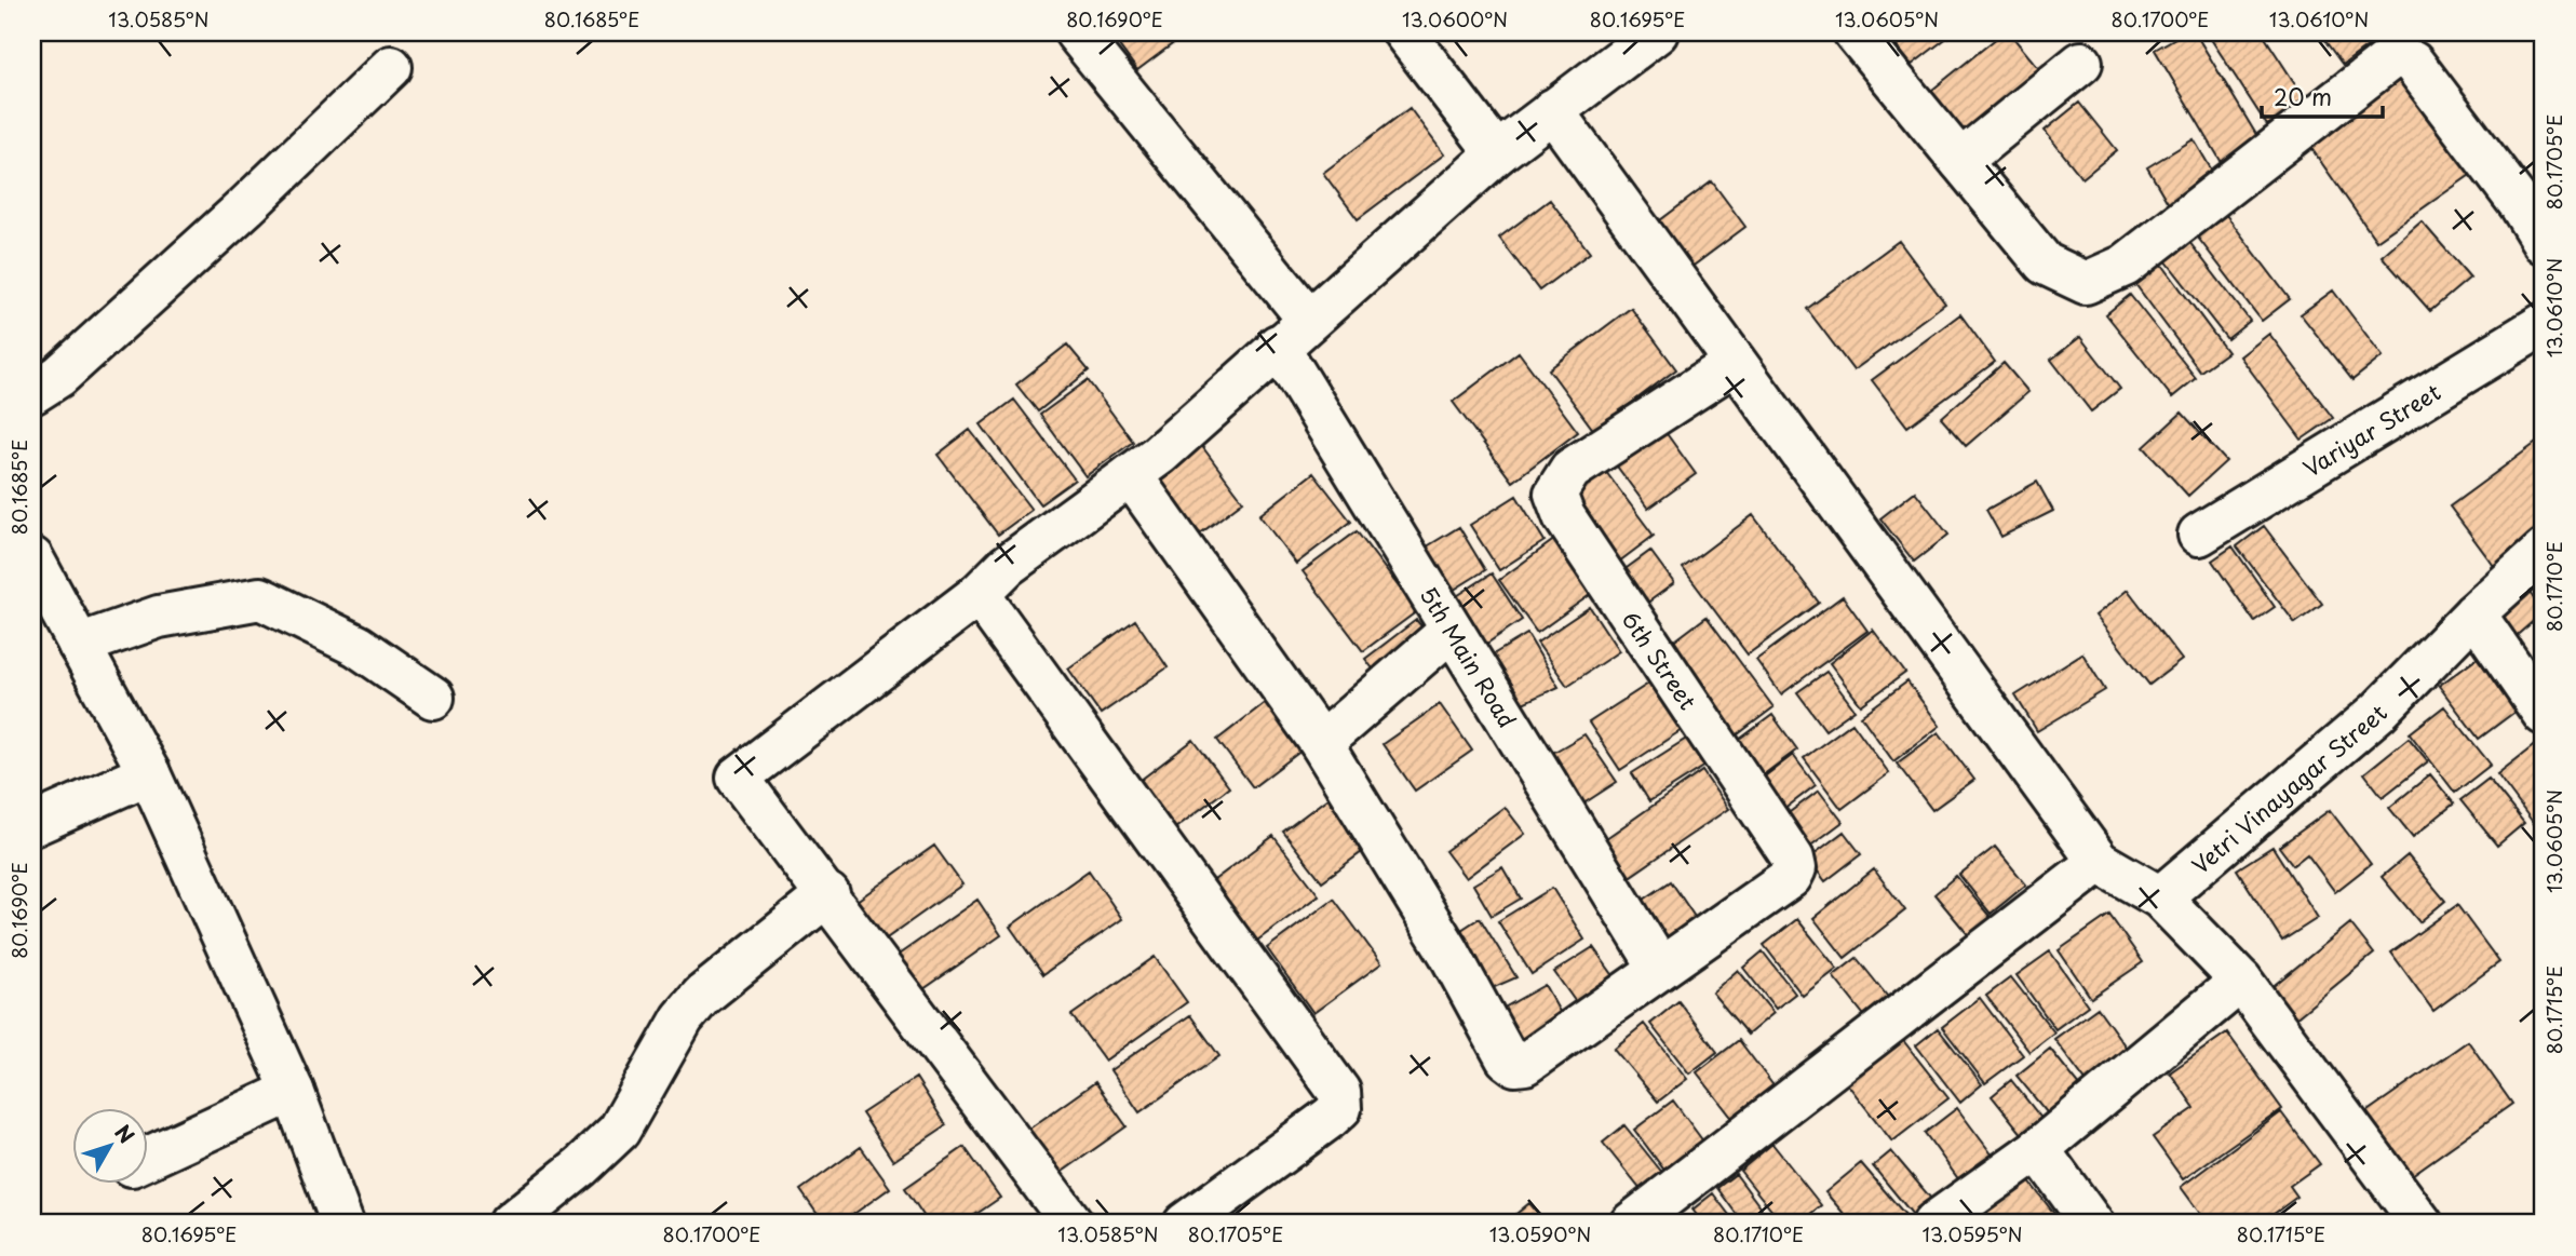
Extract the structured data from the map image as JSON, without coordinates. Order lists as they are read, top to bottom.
{
  "streets": {
    "street": [
      "Variyar Street",
      "5th Main Road",
      "6th Street",
      "Vetri Vinayagar Street"
    ]
  },
  "crossings": [
    ["5th Main Road", "6th Street"]
  ],
  "scale_bar": "20 m",
  "north": "top right",
  "coordinates": [
    "13.0585°N",
    "80.1685°E",
    "80.1690°E",
    "13.0600°N",
    "80.1695°E",
    "13.0605°N",
    "80.1700°E",
    "13.0610°N",
    "80.1705°E",
    "80.1710°E",
    "80.1715°E",
    "13.0590°N",
    "13.0595°N"
  ]
}
